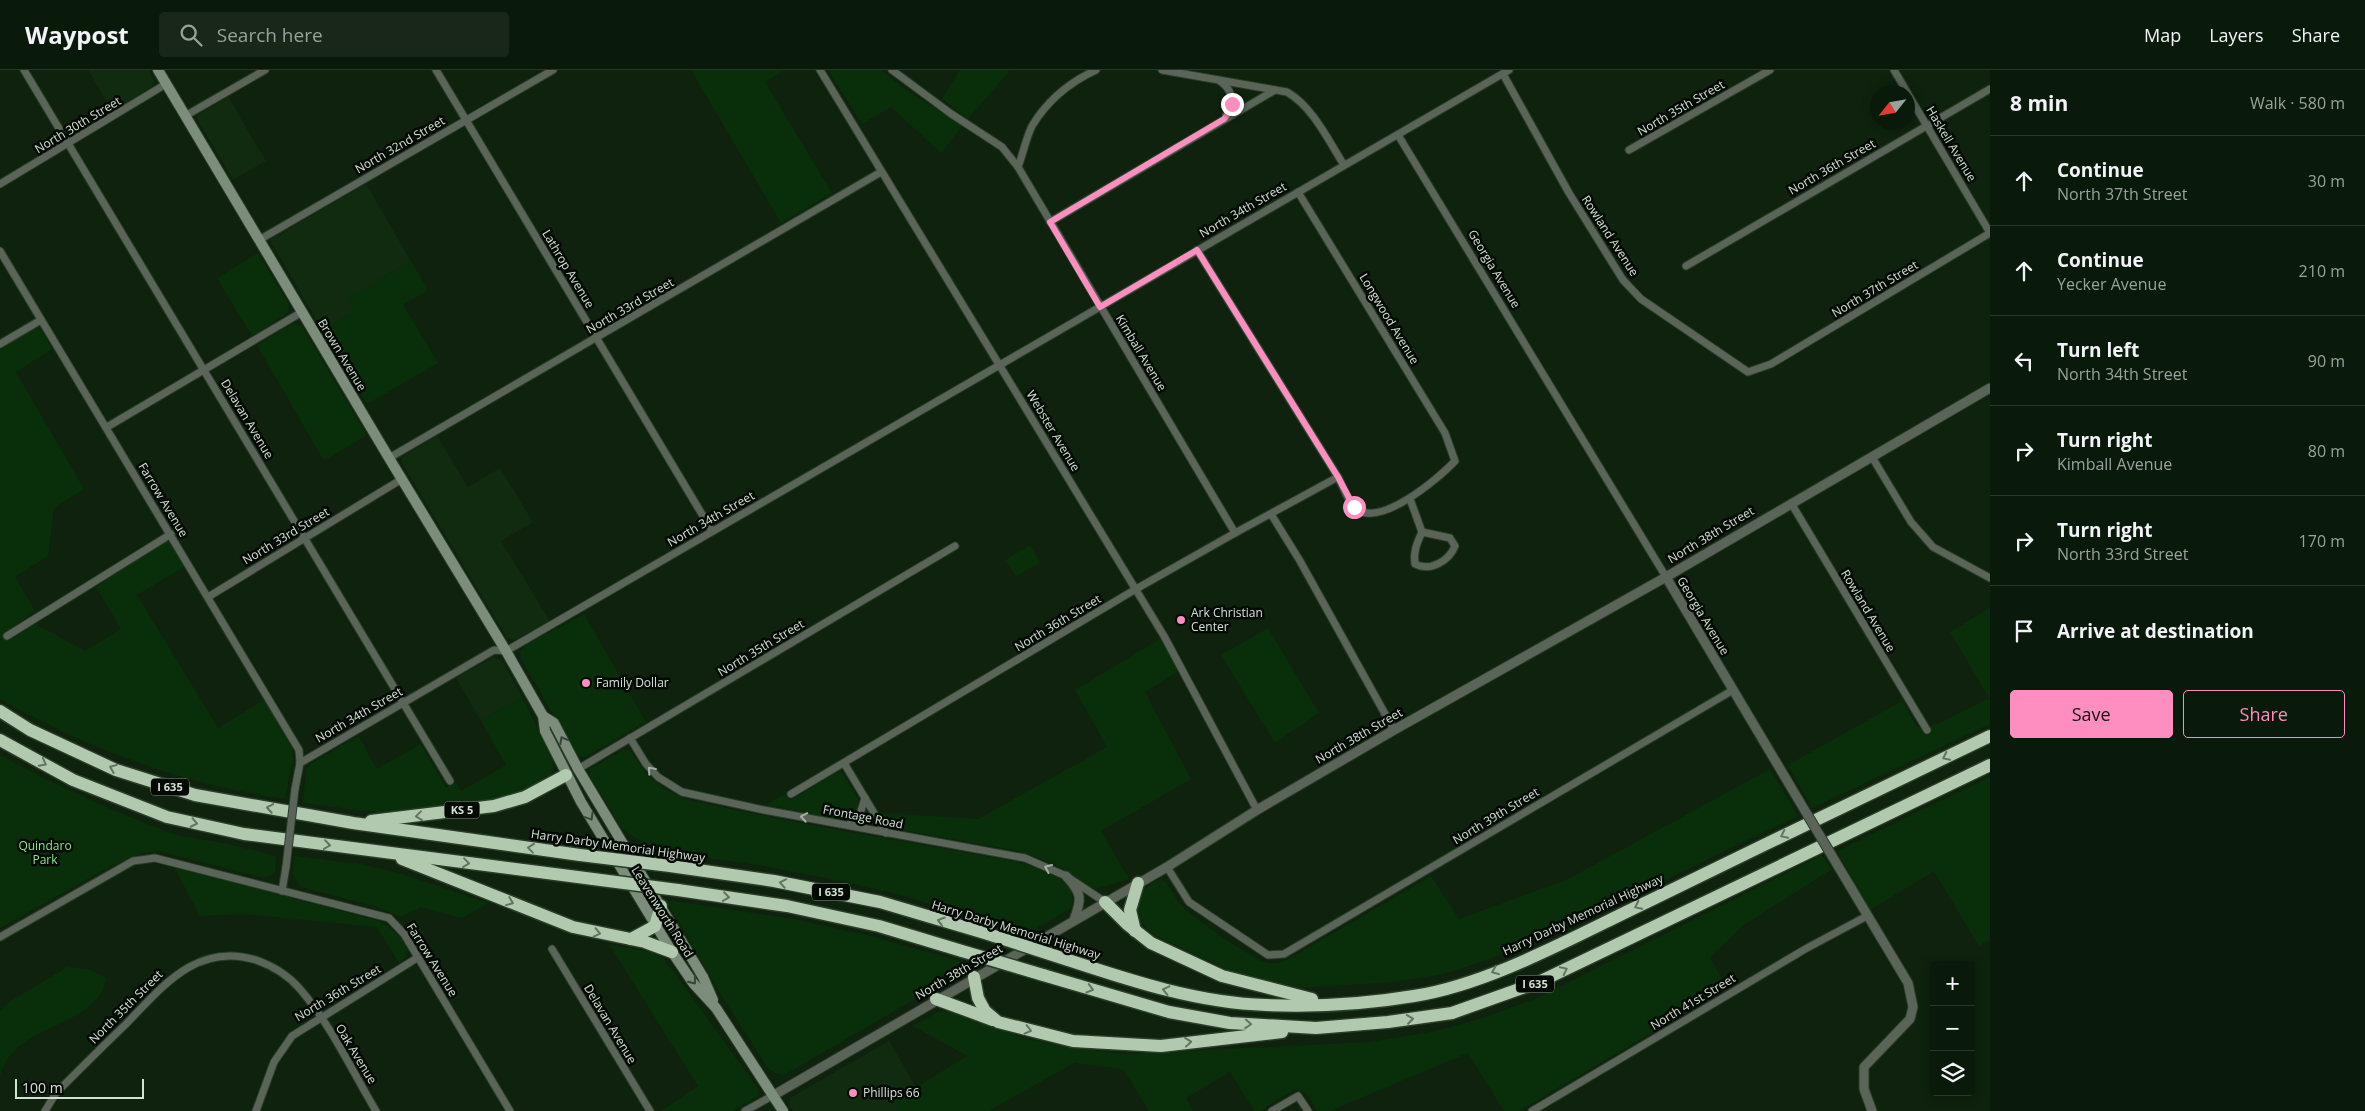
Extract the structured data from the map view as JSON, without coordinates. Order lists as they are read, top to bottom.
{
  "streets": {
    "highway": ["I 635", "KS 5", "Harry Darby Memorial Highway"],
    "main road": ["Brown Avenue", "Leavenworth Road"],
    "street": [
      "North 35th Street",
      "North 30th Street",
      "Haskell Avenue",
      "North 32nd Street",
      "North 36th Street",
      "North 34th Street",
      "Rowland Avenue",
      "Lathrop Avenue",
      "Georgia Avenue",
      "North 37th Street",
      "North 33rd Street",
      "Longwood Avenue",
      "Kimball Avenue",
      "Delavan Avenue",
      "Webster Avenue",
      "Farrow Avenue",
      "North 38th Street",
      "North 39th Street",
      "Frontage Road",
      "North 41st Street",
      "Oak Avenue"
    ]
  },
  "crossings": [
    ["North 35th Street", "KS 5"],
    ["North 35th Street", "Frontage Road"],
    ["North 35th Street", "Leavenworth Road"],
    ["North 35th Street", "Oak Avenue"],
    ["North 30th Street", "Brown Avenue"],
    ["North 30th Street", "Delavan Avenue"],
    ["Haskell Avenue", "North 36th Street"],
    ["Haskell Avenue", "North 37th Street"],
    ["North 32nd Street", "Lathrop Avenue"],
    ["North 32nd Street", "Brown Avenue"],
    ["North 36th Street", "Kimball Avenue"],
    ["North 36th Street", "Webster Avenue"],
    ["North 36th Street", "Farrow Avenue"],
    ["North 36th Street", "Oak Avenue"],
    ["North 34th Street", "Rowland Avenue"],
    ["North 34th Street", "Lathrop Avenue"],
    ["North 34th Street", "Georgia Avenue"],
    ["North 34th Street", "Longwood Avenue"],
    ["North 34th Street", "Kimball Avenue"],
    ["North 34th Street", "Brown Avenue"],
    ["North 34th Street", "Delavan Avenue"],
    ["North 34th Street", "Webster Avenue"],
    ["North 34th Street", "Farrow Avenue"],
    ["North 34th Street", "Leavenworth Road"],
    ["Rowland Avenue", "North 37th Street"],
    ["Rowland Avenue", "North 38th Street"],
    ["Lathrop Avenue", "North 33rd Street"],
    ["Georgia Avenue", "North 38th Street"],
    ["Georgia Avenue", "North 39th Street"],
    ["Georgia Avenue", "North 41st Street"],
    ["North 33rd Street", "Brown Avenue"],
    ["North 33rd Street", "Delavan Avenue"],
    ["North 33rd Street", "Webster Avenue"],
    ["North 33rd Street", "Farrow Avenue"],
    ["Brown Avenue", "Leavenworth Road"],
    ["Webster Avenue", "North 38th Street"],
    ["North 38th Street", "North 39th Street"],
    ["North 38th Street", "Frontage Road"],
    ["North 38th Street", "Leavenworth Road"],
    ["KS 5", "Harry Darby Memorial Highway"],
    ["KS 5", "Leavenworth Road"]
  ],
  "one_way": ["Frontage Road"],
  "parks": ["Quindaro Park"],
  "places": ["Ark Christian Center", "Family Dollar", "Phillips 66"],
  "scale_bar": "100 m",
  "north": "bottom left",
  "page": {
    "header": "Waypost",
    "search": "Search here",
    "nav": ["Map", "Layers", "Share"],
    "heading": ["8 min", "Walk · 580 m"],
    "list": [
      ["Continue", "North 37th Street", "30 m"],
      ["Continue", "Yecker Avenue", "210 m"],
      ["Turn left", "North 34th Street", "90 m"],
      ["Turn right", "Kimball Avenue", "80 m"],
      ["Turn right", "North 33rd Street", "170 m"],
      "Arrive at destination"
    ],
    "buttons": ["Save", "Share"],
    "map_buttons": ["+", "−"],
    "scale": "100 m"
  }
}
